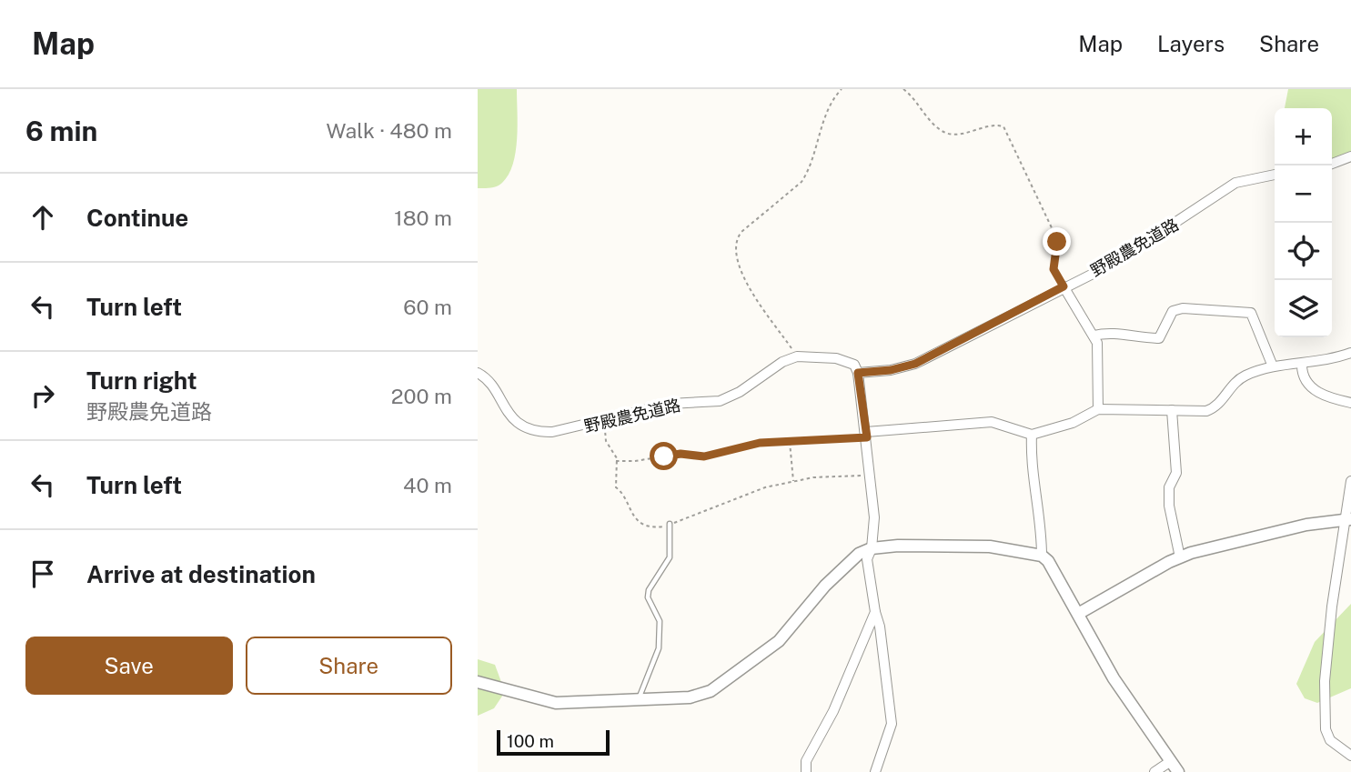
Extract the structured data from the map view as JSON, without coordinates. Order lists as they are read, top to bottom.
{
  "streets": {
    "street": ["野殿農免道路"]
  },
  "scale_bar": "100 m",
  "page": {
    "header": "Map",
    "nav": ["Map", "Layers", "Share"],
    "heading": ["6 min", "Walk · 480 m"],
    "map_buttons": ["+", "−"],
    "list": [
      ["Continue", "180 m"],
      ["Turn left", "60 m"],
      ["Turn right", "野殿農免道路", "200 m"],
      ["Turn left", "40 m"],
      "Arrive at destination"
    ],
    "buttons": ["Save", "Share"],
    "scale": "100 m"
  }
}
